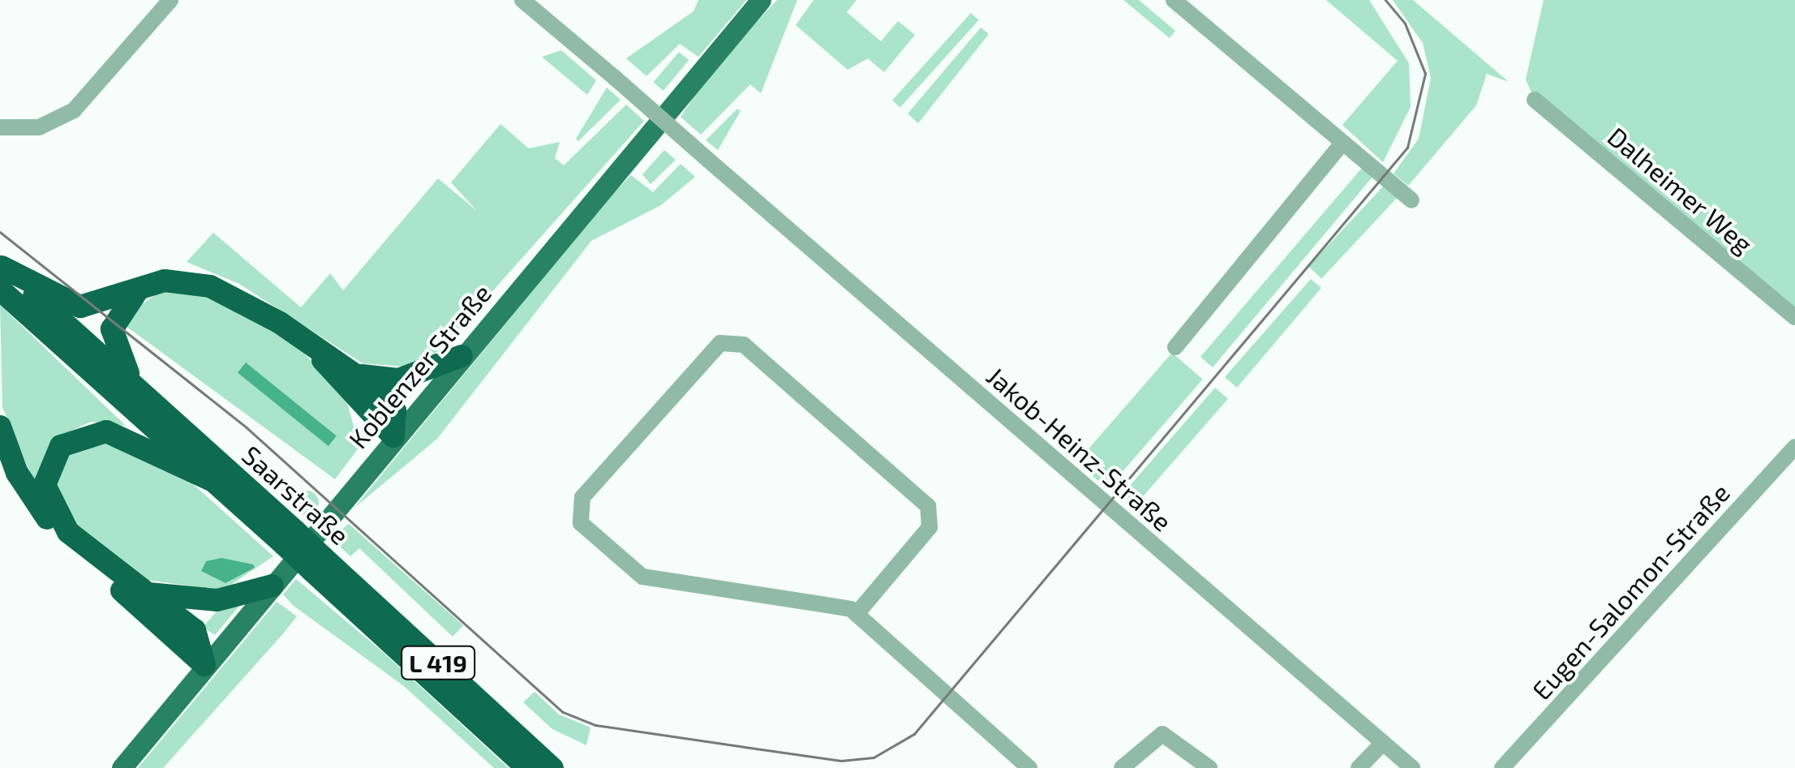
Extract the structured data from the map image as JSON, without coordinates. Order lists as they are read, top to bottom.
{
  "streets": {
    "highway": ["Saarstraße", "L 419"],
    "main road": ["Koblenzer Straße"],
    "street": ["Dalheimer Weg", "Jakob-Heinz-Straße", "Eugen-Salomon-Straße"]
  }
}
